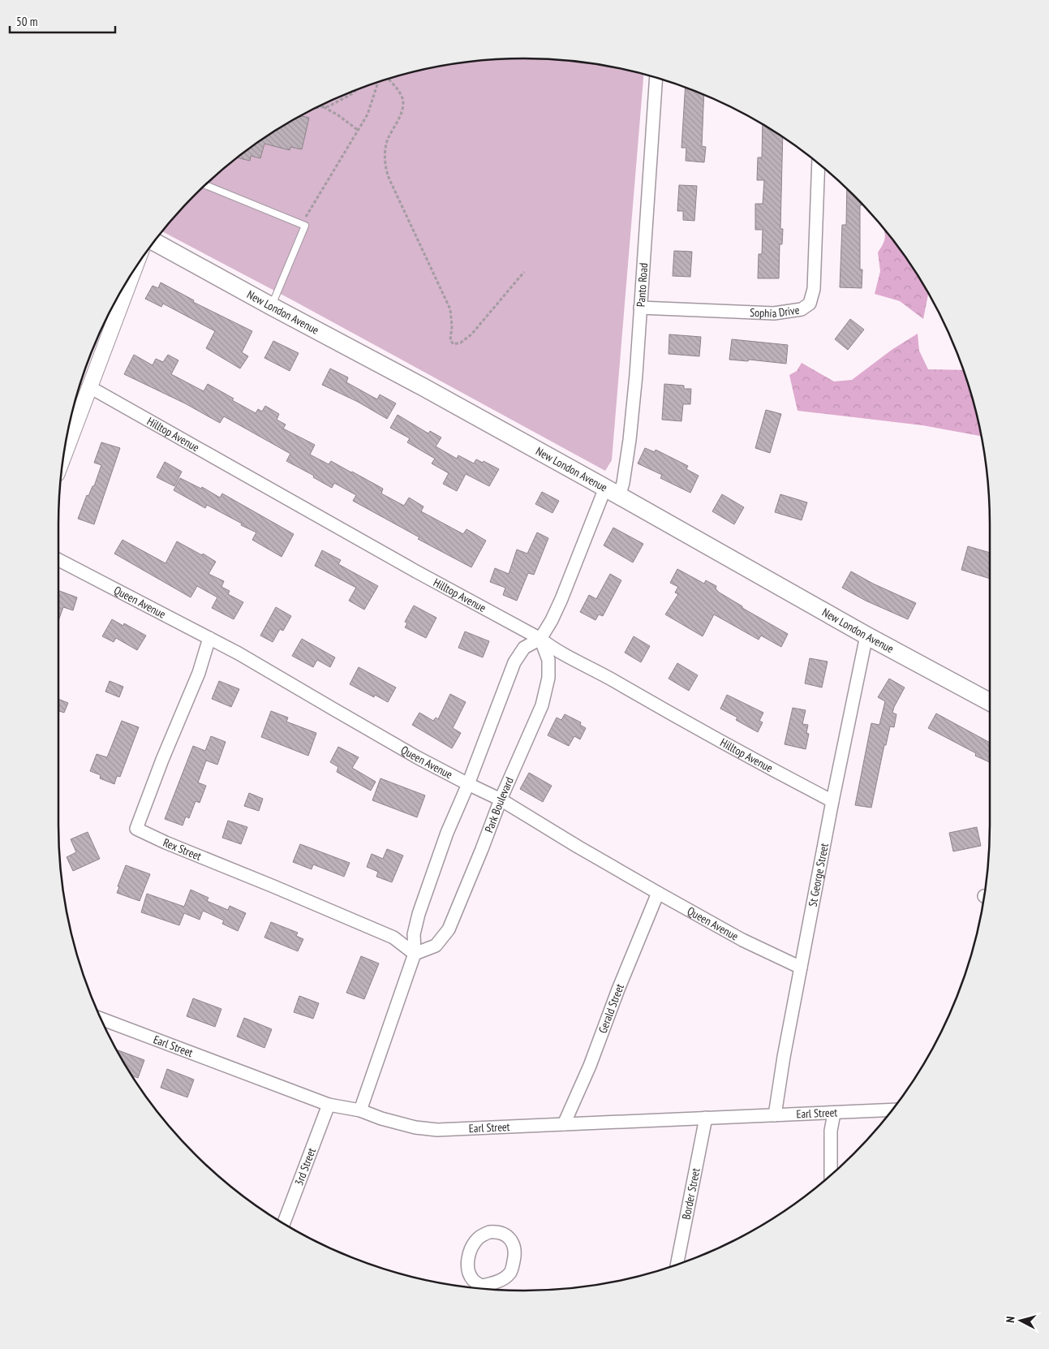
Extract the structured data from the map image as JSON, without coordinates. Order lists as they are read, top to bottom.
{
  "streets": {
    "main road": ["New London Avenue"],
    "street": [
      "Panto Road",
      "Sophia Drive",
      "Hilltop Avenue",
      "Queen Avenue",
      "Park Boulevard",
      "Rex Street",
      "St George Street",
      "Gerald Street",
      "Earl Street",
      "3rd Street",
      "Border Street"
    ]
  },
  "crossings": [
    ["Panto Road", "Sophia Drive"],
    ["Panto Road", "New London Avenue"],
    ["New London Avenue", "St George Street"],
    ["Hilltop Avenue", "Park Boulevard"],
    ["Hilltop Avenue", "St George Street"],
    ["Queen Avenue", "Park Boulevard"],
    ["Queen Avenue", "Rex Street"],
    ["Queen Avenue", "St George Street"],
    ["Queen Avenue", "Gerald Street"],
    ["Park Boulevard", "Rex Street"],
    ["St George Street", "Earl Street"],
    ["Gerald Street", "Earl Street"],
    ["Earl Street", "3rd Street"],
    ["Earl Street", "Border Street"]
  ],
  "scale_bar": "50 m",
  "north": "left"
}
